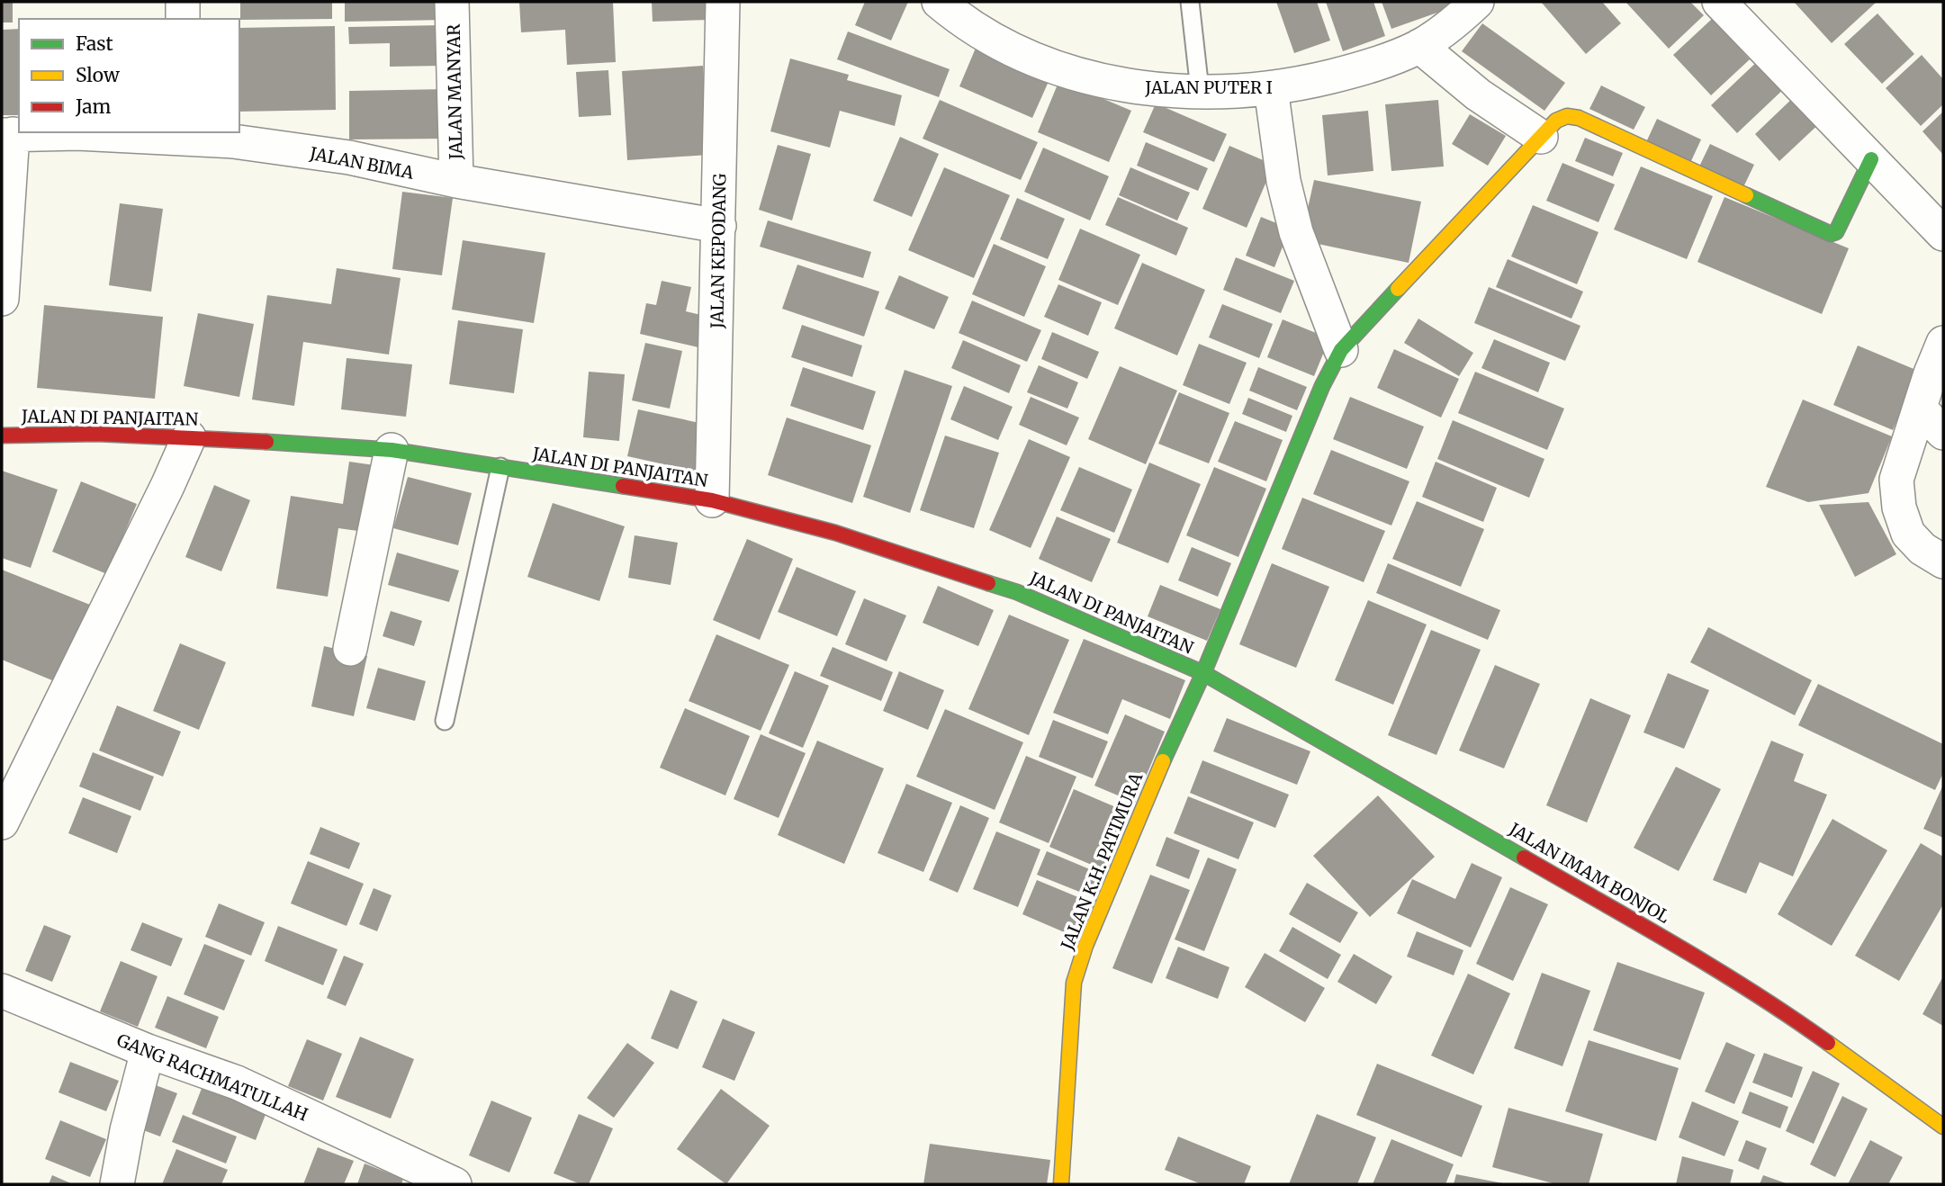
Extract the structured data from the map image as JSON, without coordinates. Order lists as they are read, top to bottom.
{
  "streets": {
    "street": [
      "JALAN PUTER I",
      "JALAN MANYAR",
      "JALAN BIMA",
      "JALAN KEPODANG",
      "JALAN DI PANJAITAN",
      "JALAN K.H. PATIMURA",
      "JALAN IMAM BONJOL",
      "GANG RACHMATULLAH"
    ]
  },
  "crossings": [
    ["JALAN MANYAR", "JALAN BIMA"],
    ["JALAN BIMA", "JALAN KEPODANG"],
    ["JALAN KEPODANG", "JALAN DI PANJAITAN"],
    ["JALAN DI PANJAITAN", "JALAN K.H. PATIMURA"],
    ["JALAN DI PANJAITAN", "JALAN IMAM BONJOL"],
    ["JALAN K.H. PATIMURA", "JALAN IMAM BONJOL"]
  ],
  "legend": ["Fast", "Slow", "Jam"]
}
